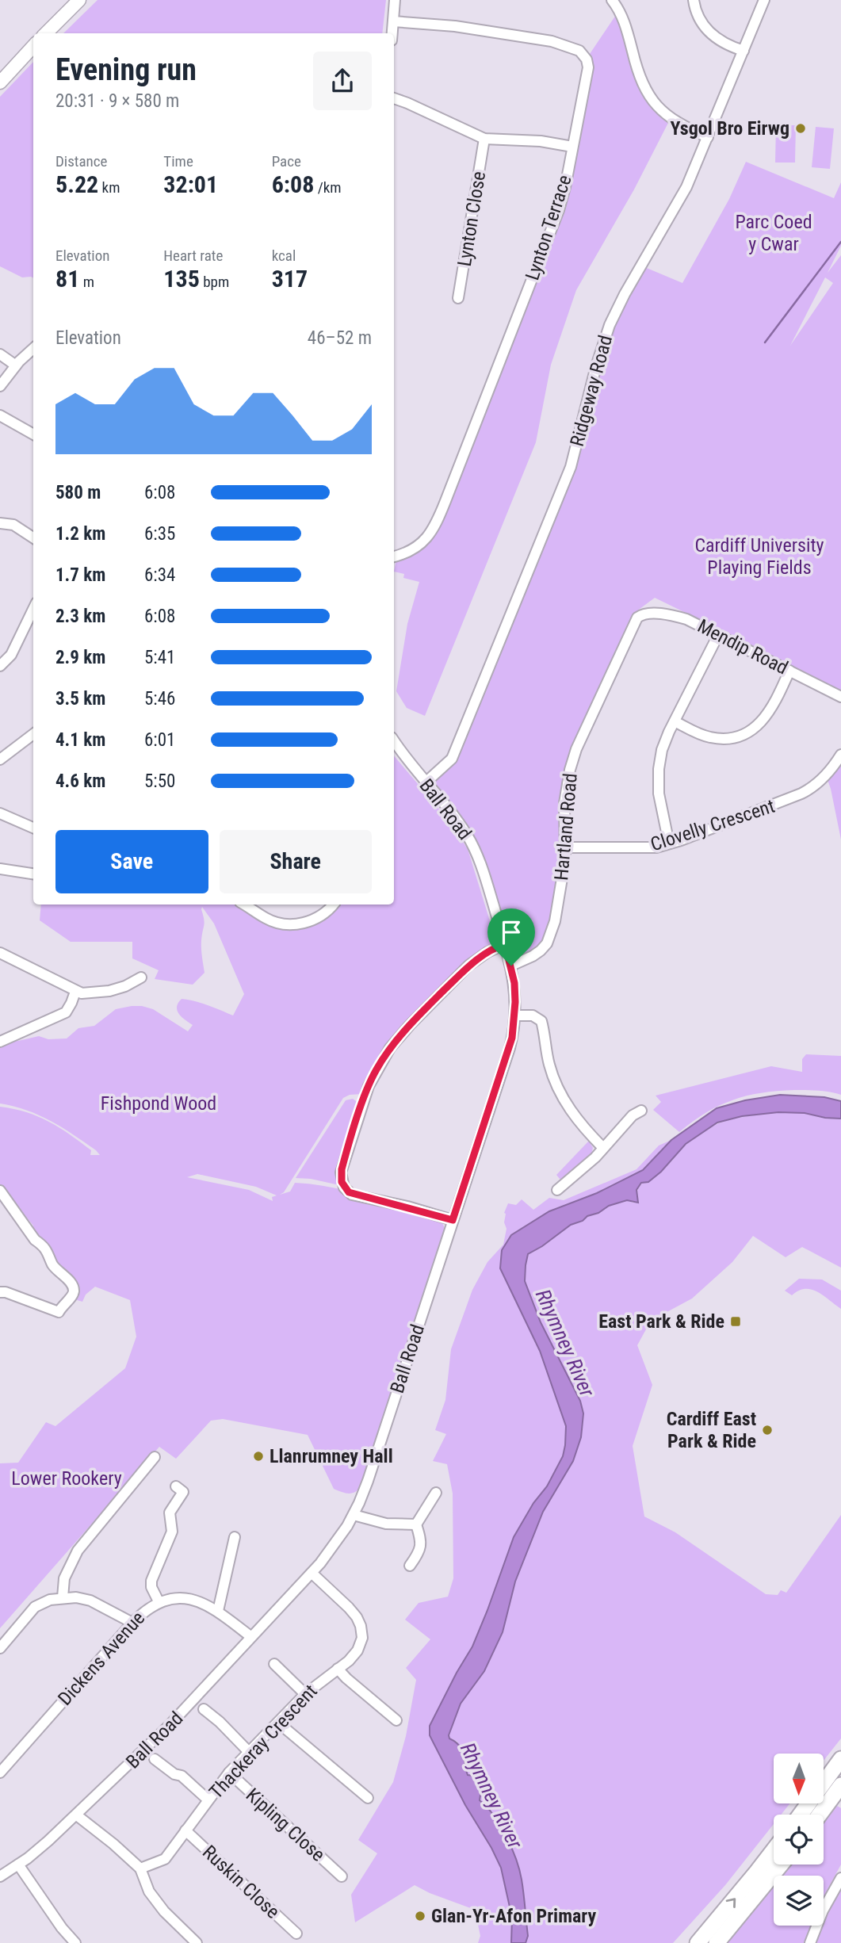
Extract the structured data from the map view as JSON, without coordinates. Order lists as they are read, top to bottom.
{
  "streets": {
    "street": [
      "Lynton Close",
      "Lynton Terrace",
      "Ridgeway Road",
      "Mendip Road",
      "Ball Road",
      "Clovelly Crescent",
      "Hartland Road",
      "Dickens Avenue",
      "Thackeray Crescent",
      "Kipling Close",
      "Ruskin Close"
    ]
  },
  "crossings": [
    ["Ridgeway Road", "Ball Road"],
    ["Mendip Road", "Hartland Road"],
    ["Ball Road", "Hartland Road"],
    ["Ball Road", "Dickens Avenue"],
    ["Ball Road", "Thackeray Crescent"],
    ["Clovelly Crescent", "Hartland Road"],
    ["Thackeray Crescent", "Kipling Close"],
    ["Thackeray Crescent", "Ruskin Close"]
  ],
  "water": ["Rhymney River"],
  "parks": [
    "Parc Coed y Cwar",
    "Cardiff University Playing Fields",
    "Fishpond Wood",
    "Lower Rookery"
  ],
  "places": {
    "other": [
      "Ysgol Bro Eirwg",
      "Cardiff East Park & Ride",
      "Llanrumney Hall",
      "Glan-Yr-Afon Primary"
    ],
    "transit": ["East Park & Ride"]
  },
  "north": "bottom",
  "page": {
    "heading": ["Evening run", "20:31 · 9 × 580 m"],
    "stats": [
      ["Distance", "5.22 km"],
      ["Time", "32:01"],
      ["Pace", "6:08 /km"],
      ["Elevation", "81 m"],
      ["Heart rate", "135 bpm"],
      ["kcal", "317"]
    ],
    "chart": ["Elevation", "46–52 m"],
    "list": [
      {
        "name": "580 m",
        "note": "6:08"
      },
      {
        "name": "1.2 km",
        "note": "6:35"
      },
      {
        "name": "1.7 km",
        "note": "6:34"
      },
      {
        "name": "2.3 km",
        "note": "6:08"
      },
      {
        "name": "2.9 km",
        "note": "5:41"
      },
      {
        "name": "3.5 km",
        "note": "5:46"
      },
      {
        "name": "4.1 km",
        "note": "6:01"
      },
      {
        "name": "4.6 km",
        "note": "5:50"
      }
    ],
    "buttons": ["Save", "Share"]
  }
}
